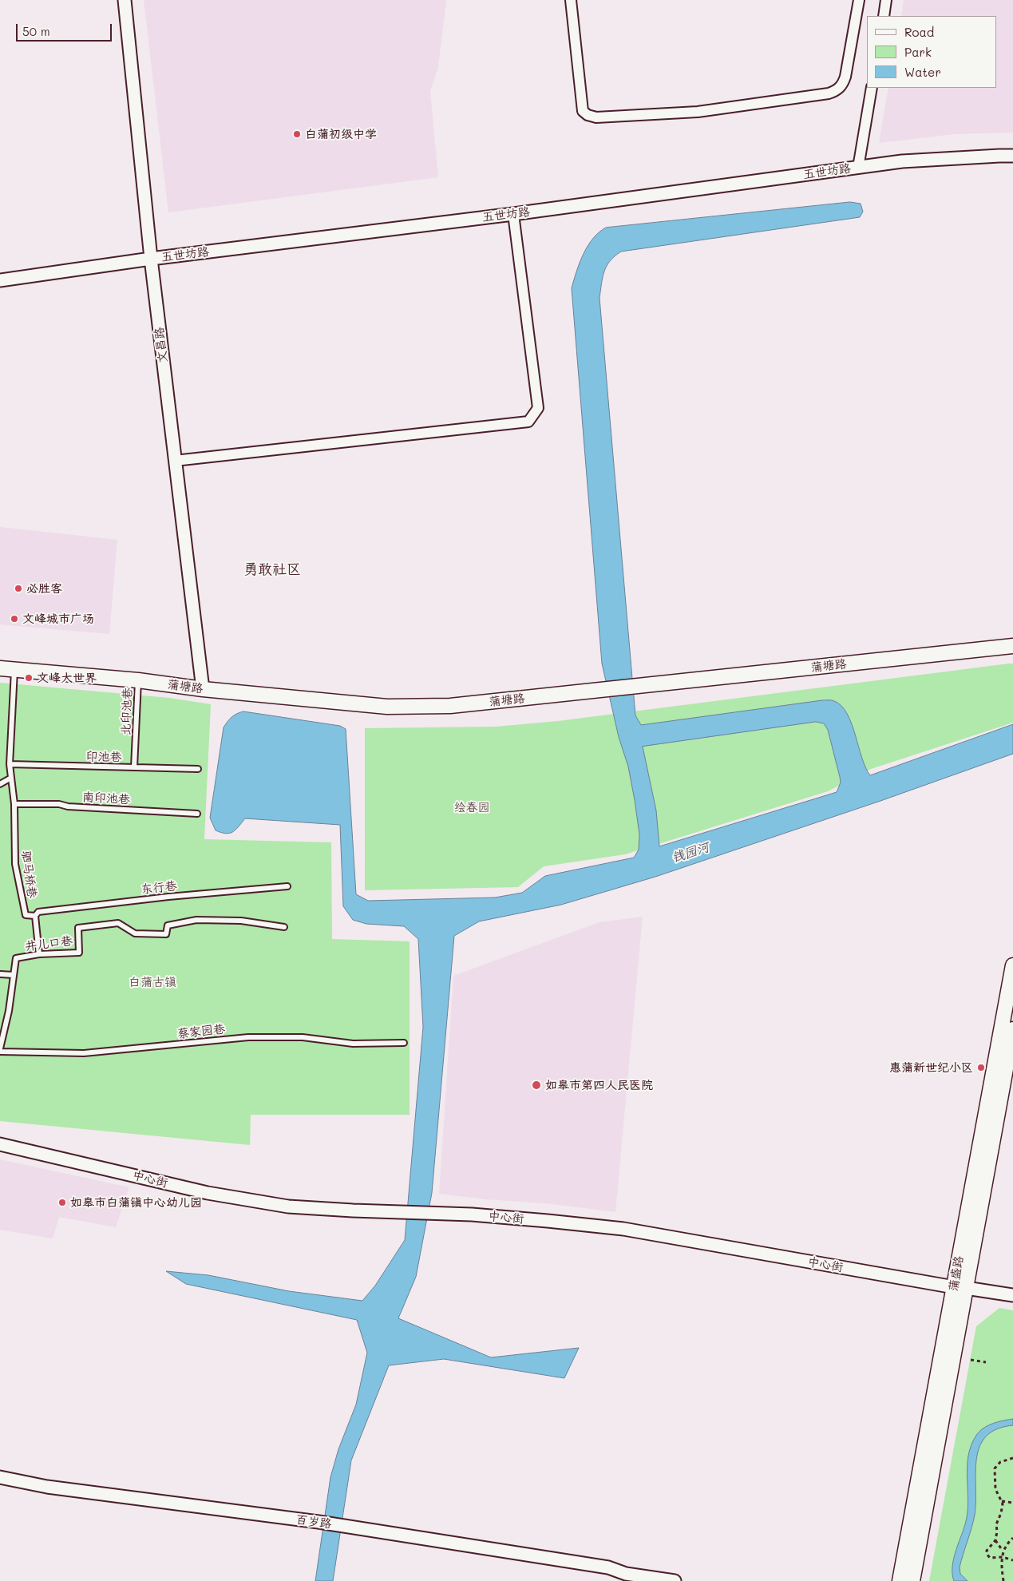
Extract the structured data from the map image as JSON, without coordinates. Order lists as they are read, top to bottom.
{
  "streets": {
    "main road": ["蒲塘路", "蒲盛路"],
    "street": [
      "五世坊路",
      "文昌路",
      "中心街",
      "百岁路"
    ],
    "lane": [
      "北印池巷",
      "印池巷",
      "南印池巷",
      "驷马桥巷",
      "东行巷",
      "井儿口巷",
      "蔡家园巷"
    ]
  },
  "crossings": [
    ["五世坊路", "文昌路"],
    ["文昌路", "蒲塘路"],
    ["蒲塘路", "北印池巷"],
    ["蒲塘路", "驷马桥巷"],
    ["北印池巷", "印池巷"],
    ["印池巷", "驷马桥巷"],
    ["南印池巷", "驷马桥巷"],
    ["驷马桥巷", "东行巷"],
    ["中心街", "蒲盛路"]
  ],
  "districts": ["勇敢社区"],
  "water": ["钱园河"],
  "parks": ["绘春园", "白蒲古镇"],
  "places": [
    "白蒲初级中学",
    "必胜客",
    "文峰城市广场",
    "文峰大世界",
    "惠蒲新世纪小区",
    "如皋市第四人民医院",
    "如皋市白蒲镇中心幼儿园"
  ],
  "legend": ["Road", "Park", "Water"],
  "scale_bar": "50 m"
}
